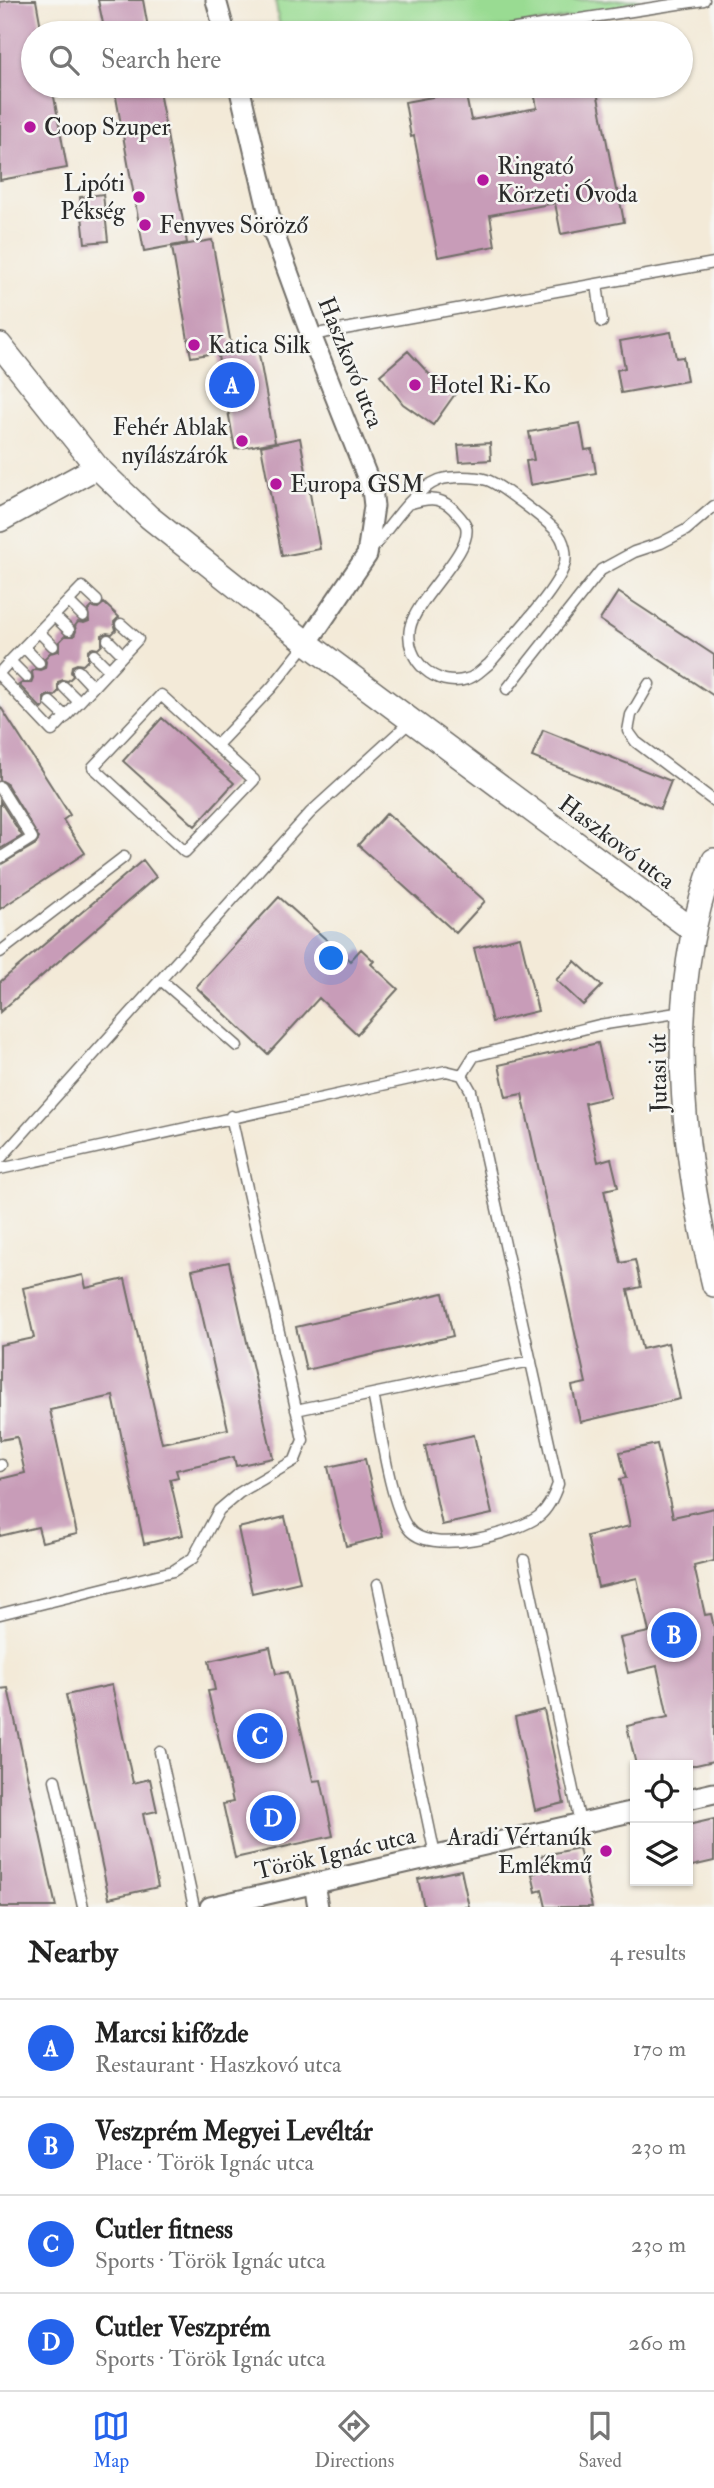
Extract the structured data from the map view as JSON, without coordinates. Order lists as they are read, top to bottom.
{
  "streets": {
    "street": ["Haszkovó utca", "Jutasi út", "Török Ignác utca"]
  },
  "crossings": [
    ["Haszkovó utca", "Jutasi út"]
  ],
  "places": [
    "Coop Szuper",
    "Ringató Körzeti Óvoda",
    "Lipóti Pékség",
    "Fenyves Söröző",
    "Katica Silk",
    "Hotel Ri-Ko",
    "Fehér Ablak nyílászárók",
    "Europa GSM",
    "Aradi Vértanúk Emlékmű"
  ],
  "page": {
    "search": "Search here",
    "pins": [
      "A",
      "B",
      "C",
      "D"
    ],
    "heading": ["Nearby", "4 results"],
    "list": [
      {
        "mark": "A",
        "name": "Marcsi kifőzde",
        "note": "Restaurant · Haszkovó utca",
        "value": "170 m"
      },
      {
        "mark": "B",
        "name": "Veszprém Megyei Levéltár",
        "note": "Place · Török Ignác utca",
        "value": "230 m"
      },
      {
        "mark": "C",
        "name": "Cutler fitness",
        "note": "Sports · Török Ignác utca",
        "value": "230 m"
      },
      {
        "mark": "D",
        "name": "Cutler Veszprém",
        "note": "Sports · Török Ignác utca",
        "value": "260 m"
      }
    ],
    "nav": ["Map", "Directions", "Saved"]
  }
}
